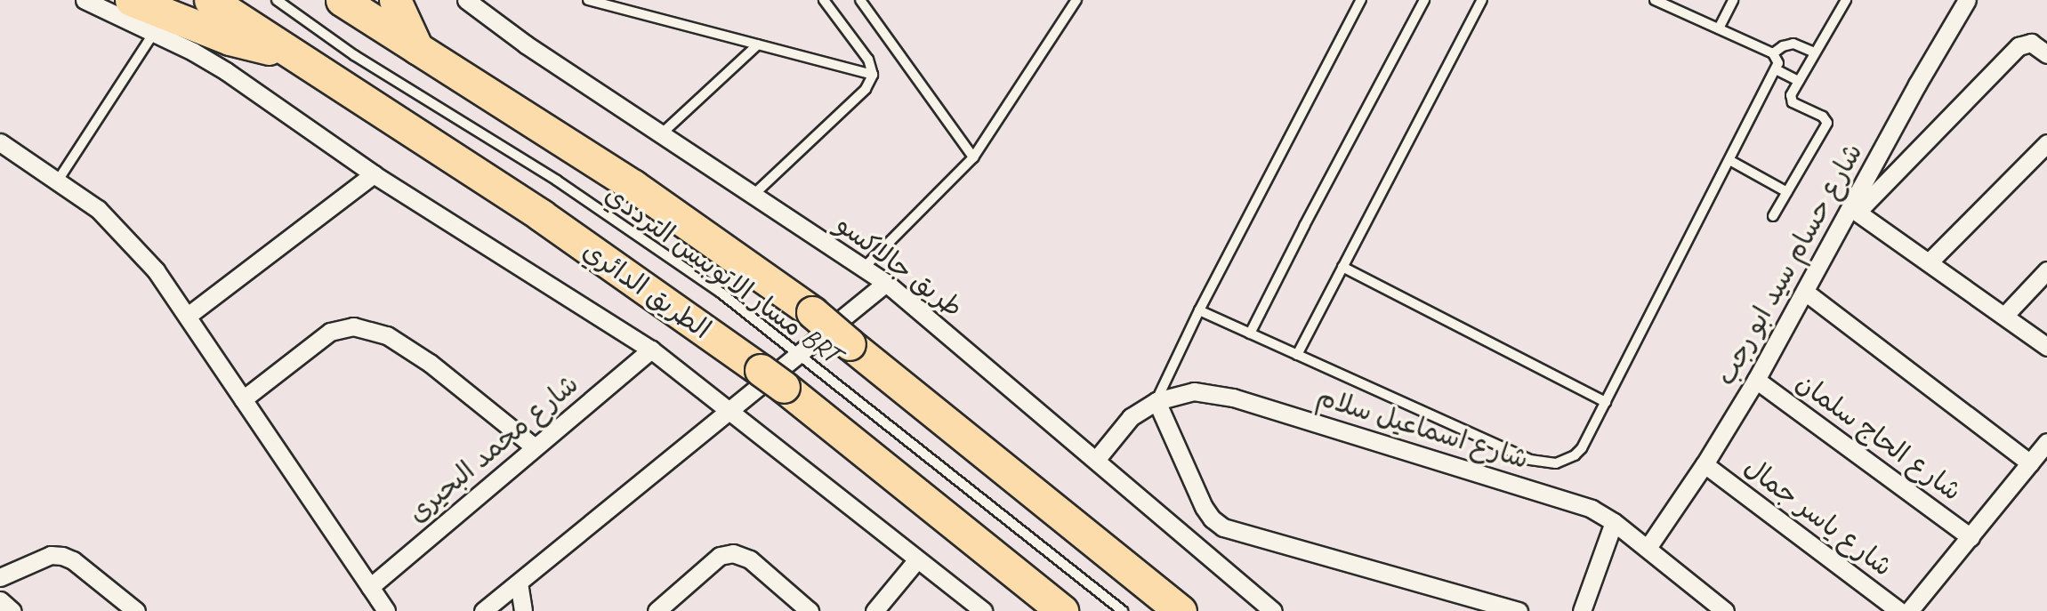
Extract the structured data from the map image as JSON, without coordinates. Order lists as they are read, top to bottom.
{
  "streets": {
    "highway": ["الطريق الدائري"],
    "street": [
      "شارع حسام سيد ابو رجب",
      "طريق جالاكسو",
      "شارع اسماعيل سلام",
      "شارع الحاج سلمان",
      "شارع محمد البحيرى",
      "شارع ياسر جمال"
    ],
    "lane": ["مسار الاتوبيس الترددي BRT"]
  },
  "crossings": [
    ["شارع حسام سيد ابو رجب", "شارع اسماعيل سلام"],
    ["شارع حسام سيد ابو رجب", "شارع الحاج سلمان"],
    ["شارع حسام سيد ابو رجب", "شارع ياسر جمال"],
    ["طريق جالاكسو", "شارع اسماعيل سلام"]
  ]
}
